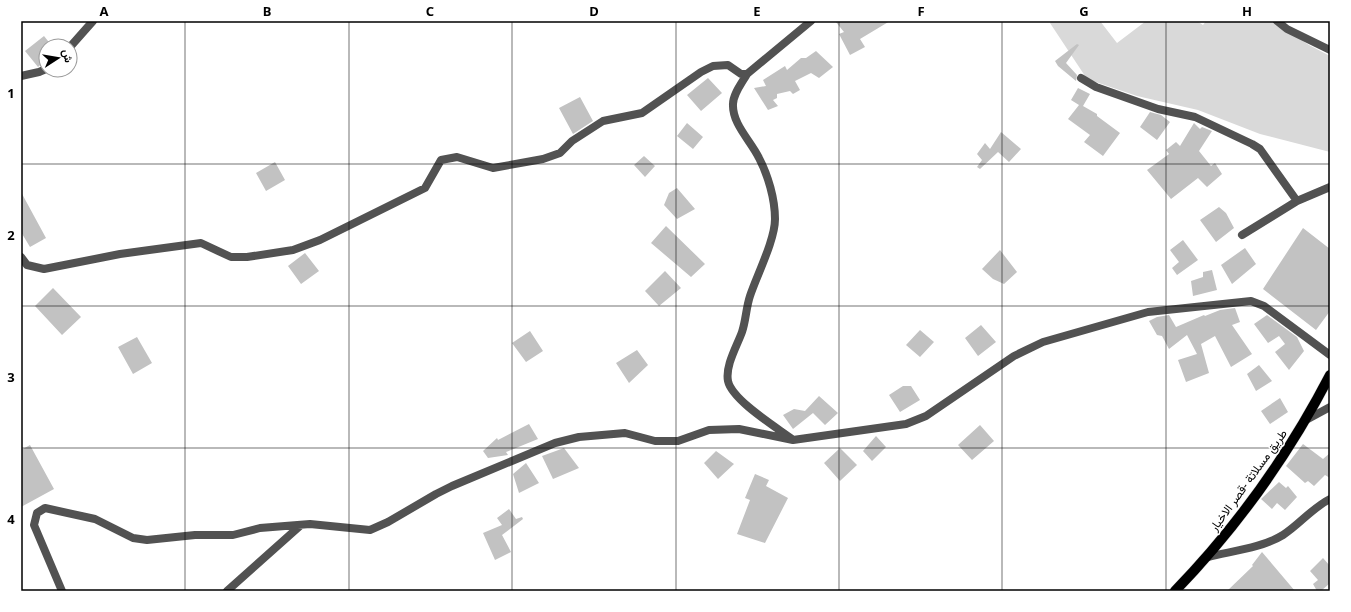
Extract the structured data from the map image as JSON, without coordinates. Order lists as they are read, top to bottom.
{
  "streets": {
    "main road": ["طريق مسلاتة -قصر الاخيار"]
  },
  "north": "right",
  "grid": {
    "columns": [
      "A",
      "B",
      "C",
      "D",
      "E",
      "F",
      "G",
      "H"
    ],
    "rows": [
      "1",
      "2",
      "3",
      "4"
    ]
  }
}
